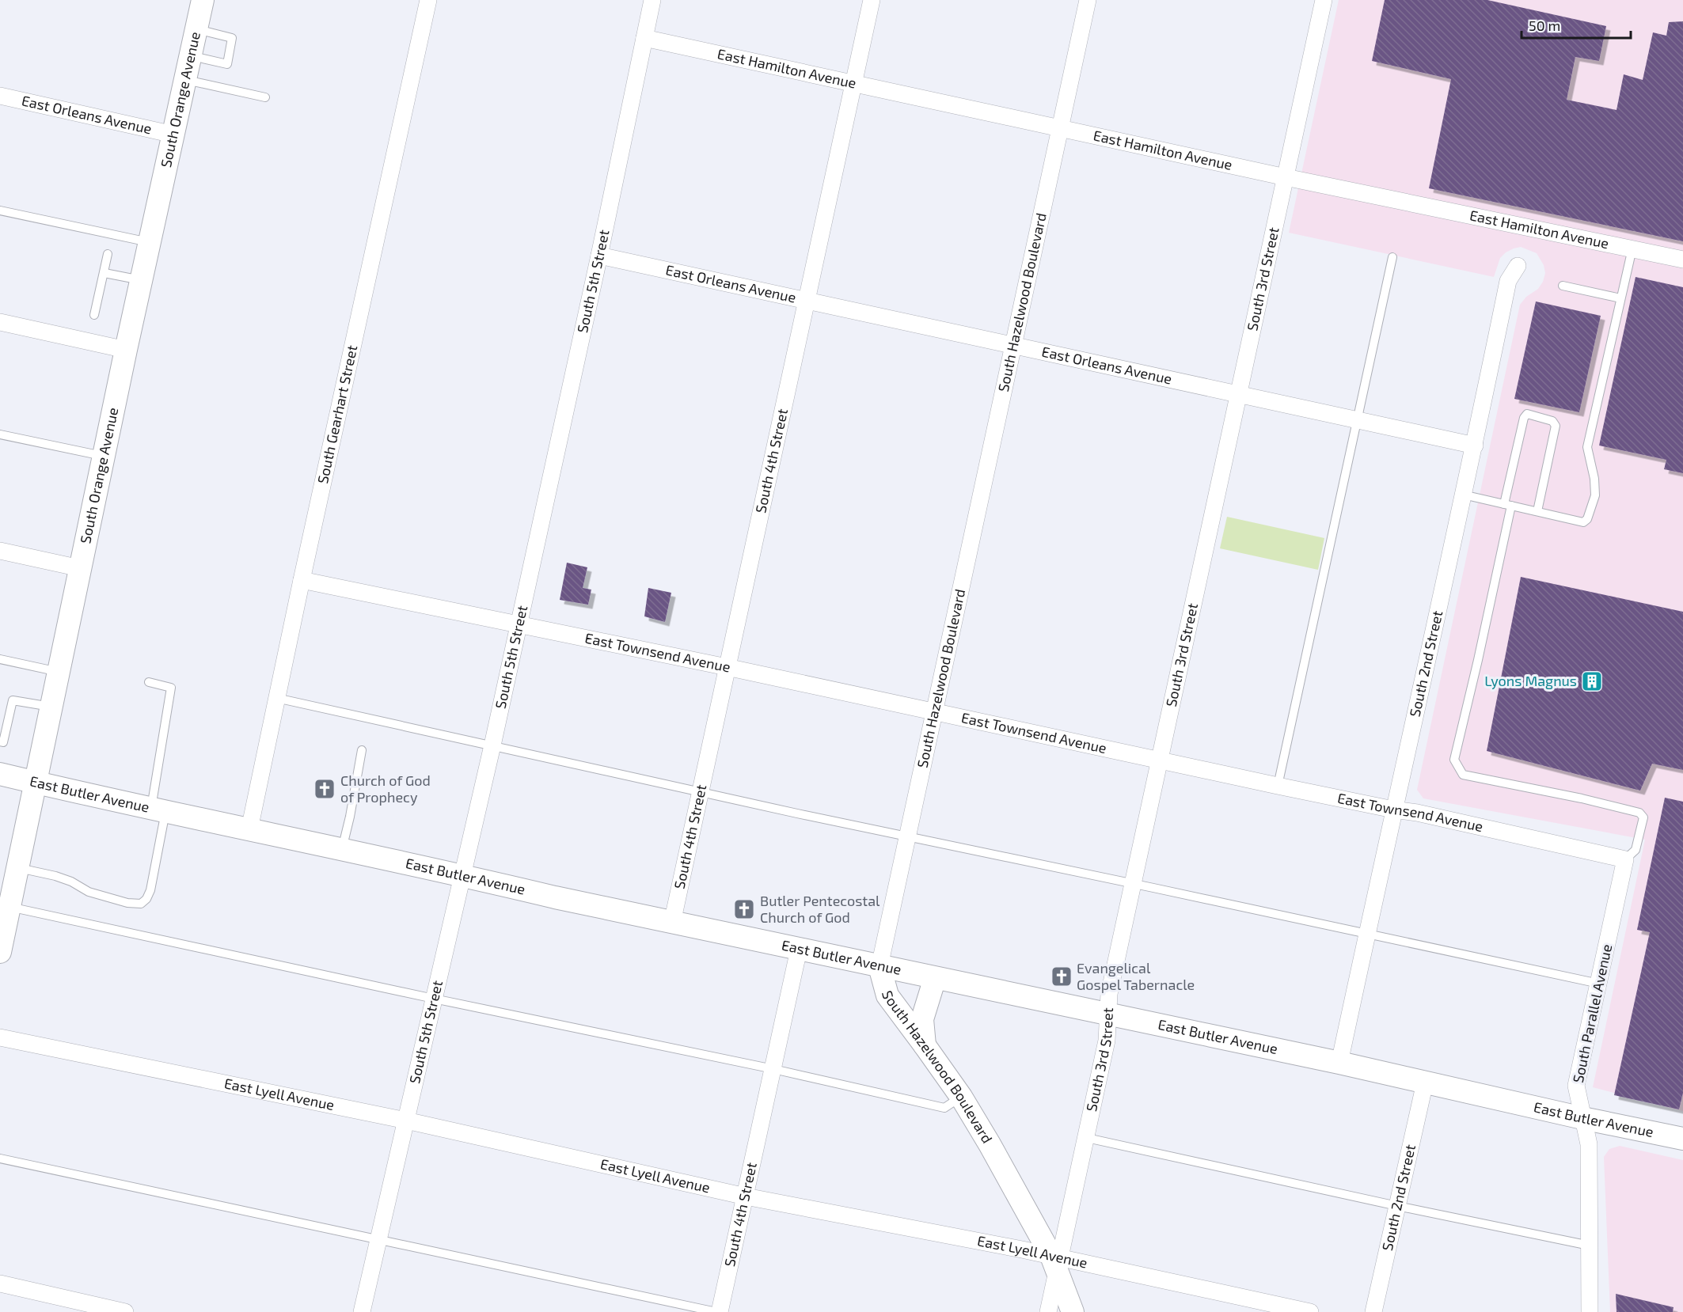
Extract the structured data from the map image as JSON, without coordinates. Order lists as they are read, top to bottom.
{
  "streets": {
    "street": [
      "East Hamilton Avenue",
      "South Orange Avenue",
      "East Orleans Avenue",
      "South 3rd Street",
      "South 5th Street",
      "South Hazelwood Boulevard",
      "South Gearhart Street",
      "South 4th Street",
      "East Townsend Avenue",
      "South 2nd Street",
      "East Butler Avenue",
      "South Parallel Avenue",
      "East Lyell Avenue"
    ]
  },
  "crossings": [
    ["East Hamilton Avenue", "South 3rd Street"],
    ["East Hamilton Avenue", "South 5th Street"],
    ["East Hamilton Avenue", "South Hazelwood Boulevard"],
    ["East Hamilton Avenue", "South 4th Street"],
    ["South Orange Avenue", "East Orleans Avenue"],
    ["South Orange Avenue", "East Butler Avenue"],
    ["East Orleans Avenue", "South 3rd Street"],
    ["East Orleans Avenue", "South 5th Street"],
    ["East Orleans Avenue", "South Hazelwood Boulevard"],
    ["East Orleans Avenue", "South 4th Street"],
    ["East Orleans Avenue", "South 2nd Street"],
    ["South 3rd Street", "South Hazelwood Boulevard"],
    ["South 3rd Street", "East Townsend Avenue"],
    ["South 3rd Street", "East Butler Avenue"],
    ["South 3rd Street", "East Lyell Avenue"],
    ["South 5th Street", "East Townsend Avenue"],
    ["South 5th Street", "East Butler Avenue"],
    ["South 5th Street", "East Lyell Avenue"],
    ["South Hazelwood Boulevard", "East Townsend Avenue"],
    ["South Hazelwood Boulevard", "East Butler Avenue"],
    ["South Hazelwood Boulevard", "East Lyell Avenue"],
    ["South Gearhart Street", "East Townsend Avenue"],
    ["South Gearhart Street", "East Butler Avenue"],
    ["South 4th Street", "East Townsend Avenue"],
    ["South 4th Street", "East Butler Avenue"],
    ["South 4th Street", "East Lyell Avenue"],
    ["East Townsend Avenue", "South 2nd Street"],
    ["East Townsend Avenue", "South Parallel Avenue"],
    ["South 2nd Street", "East Butler Avenue"],
    ["East Butler Avenue", "South Parallel Avenue"]
  ],
  "places": {
    "building": ["Lyons Magnus"],
    "church": ["Church of God of Prophecy", "Butler Pentecostal Church of God", "Evangelical Gospel Tabernacle"]
  },
  "scale_bar": "50 m"
}
